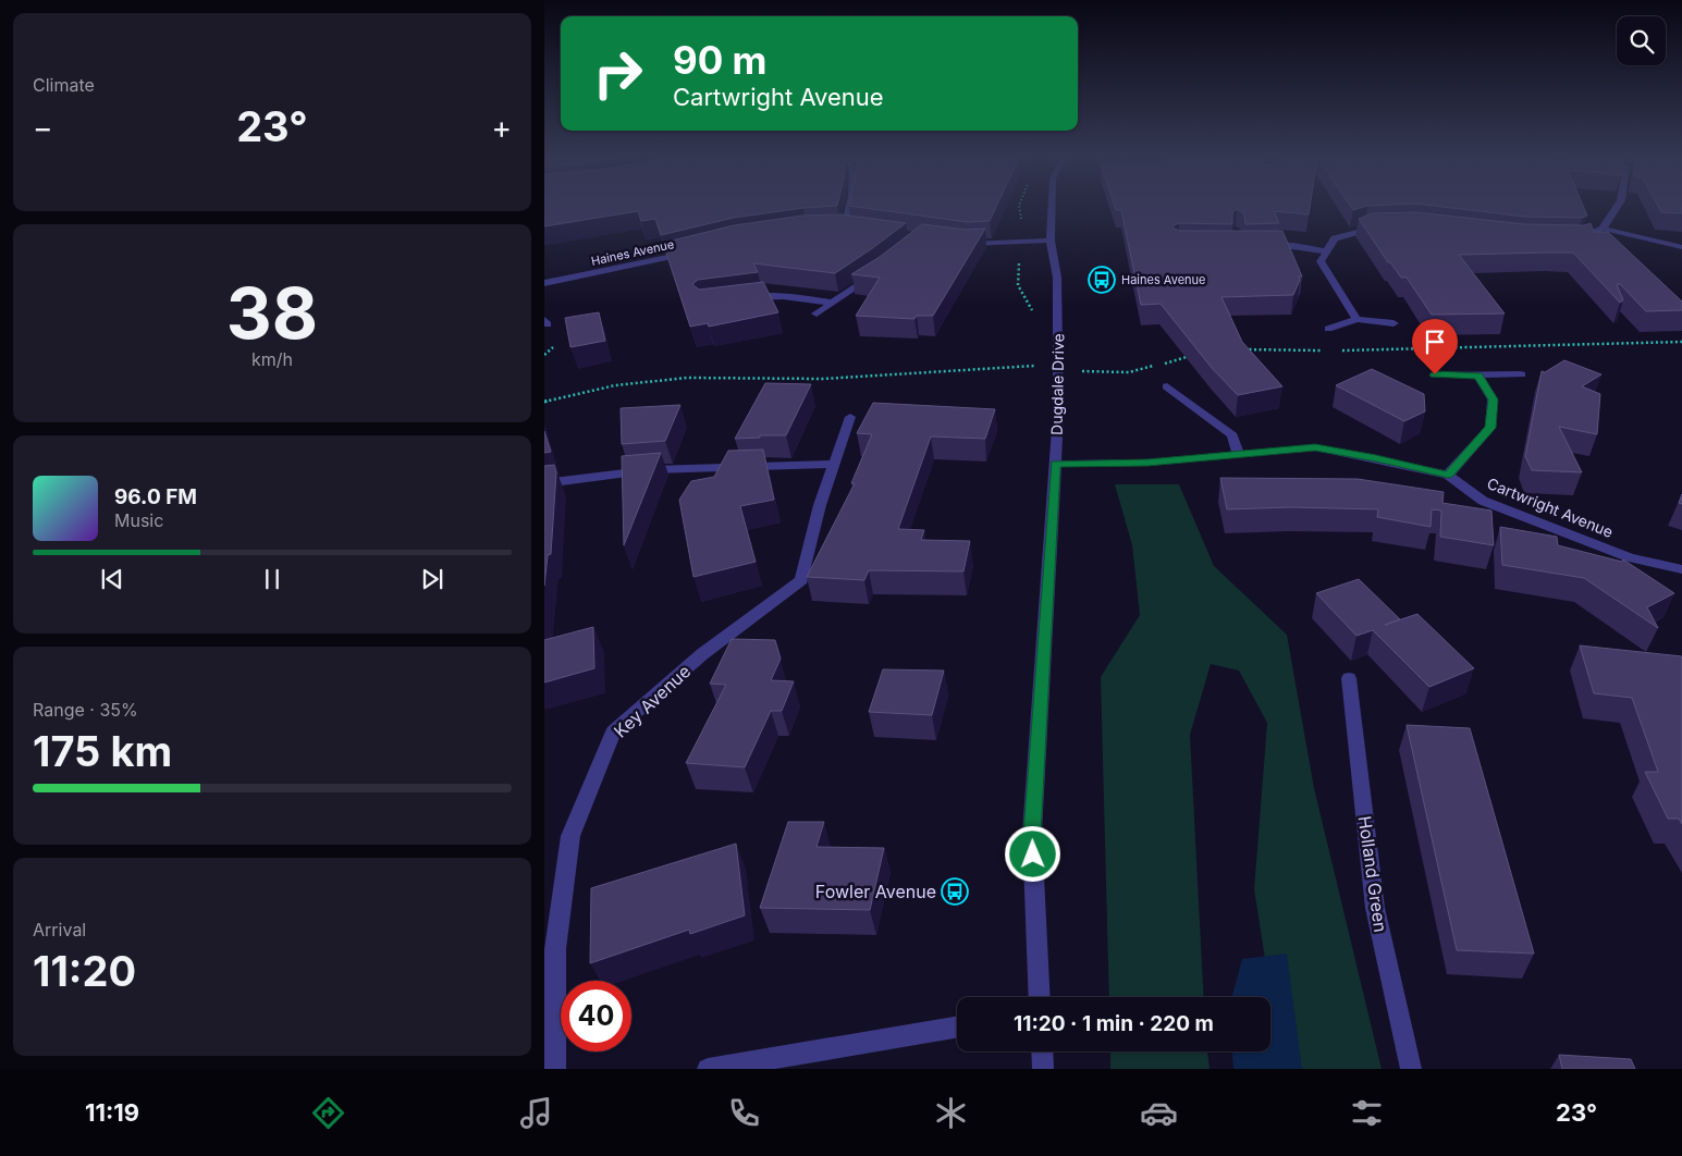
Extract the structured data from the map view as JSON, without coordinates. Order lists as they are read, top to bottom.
{
  "streets": {
    "street": [
      "Haines Avenue",
      "Dugdale Drive",
      "Cartwright Avenue",
      "Key Avenue",
      "Holland Green"
    ]
  },
  "crossings": [
    ["Dugdale Drive", "Cartwright Avenue"]
  ],
  "places": {
    "bus stop": ["Haines Avenue", "Fowler Avenue"]
  },
  "page": {
    "tile": [
      "Climate",
      ["38", "km/h"],
      ["Range · 35%", "175 km"],
      ["Arrival", "11:20"]
    ],
    "turn": ["90 m", "Cartwright Avenue"],
    "heat": ["−", "23°", "+"],
    "song": ["96.0 FM", "Music"],
    "limit": "40",
    "trip": "11:20 · 1 min · 220 m",
    "tabs": ["11:19", "23°"]
  }
}
